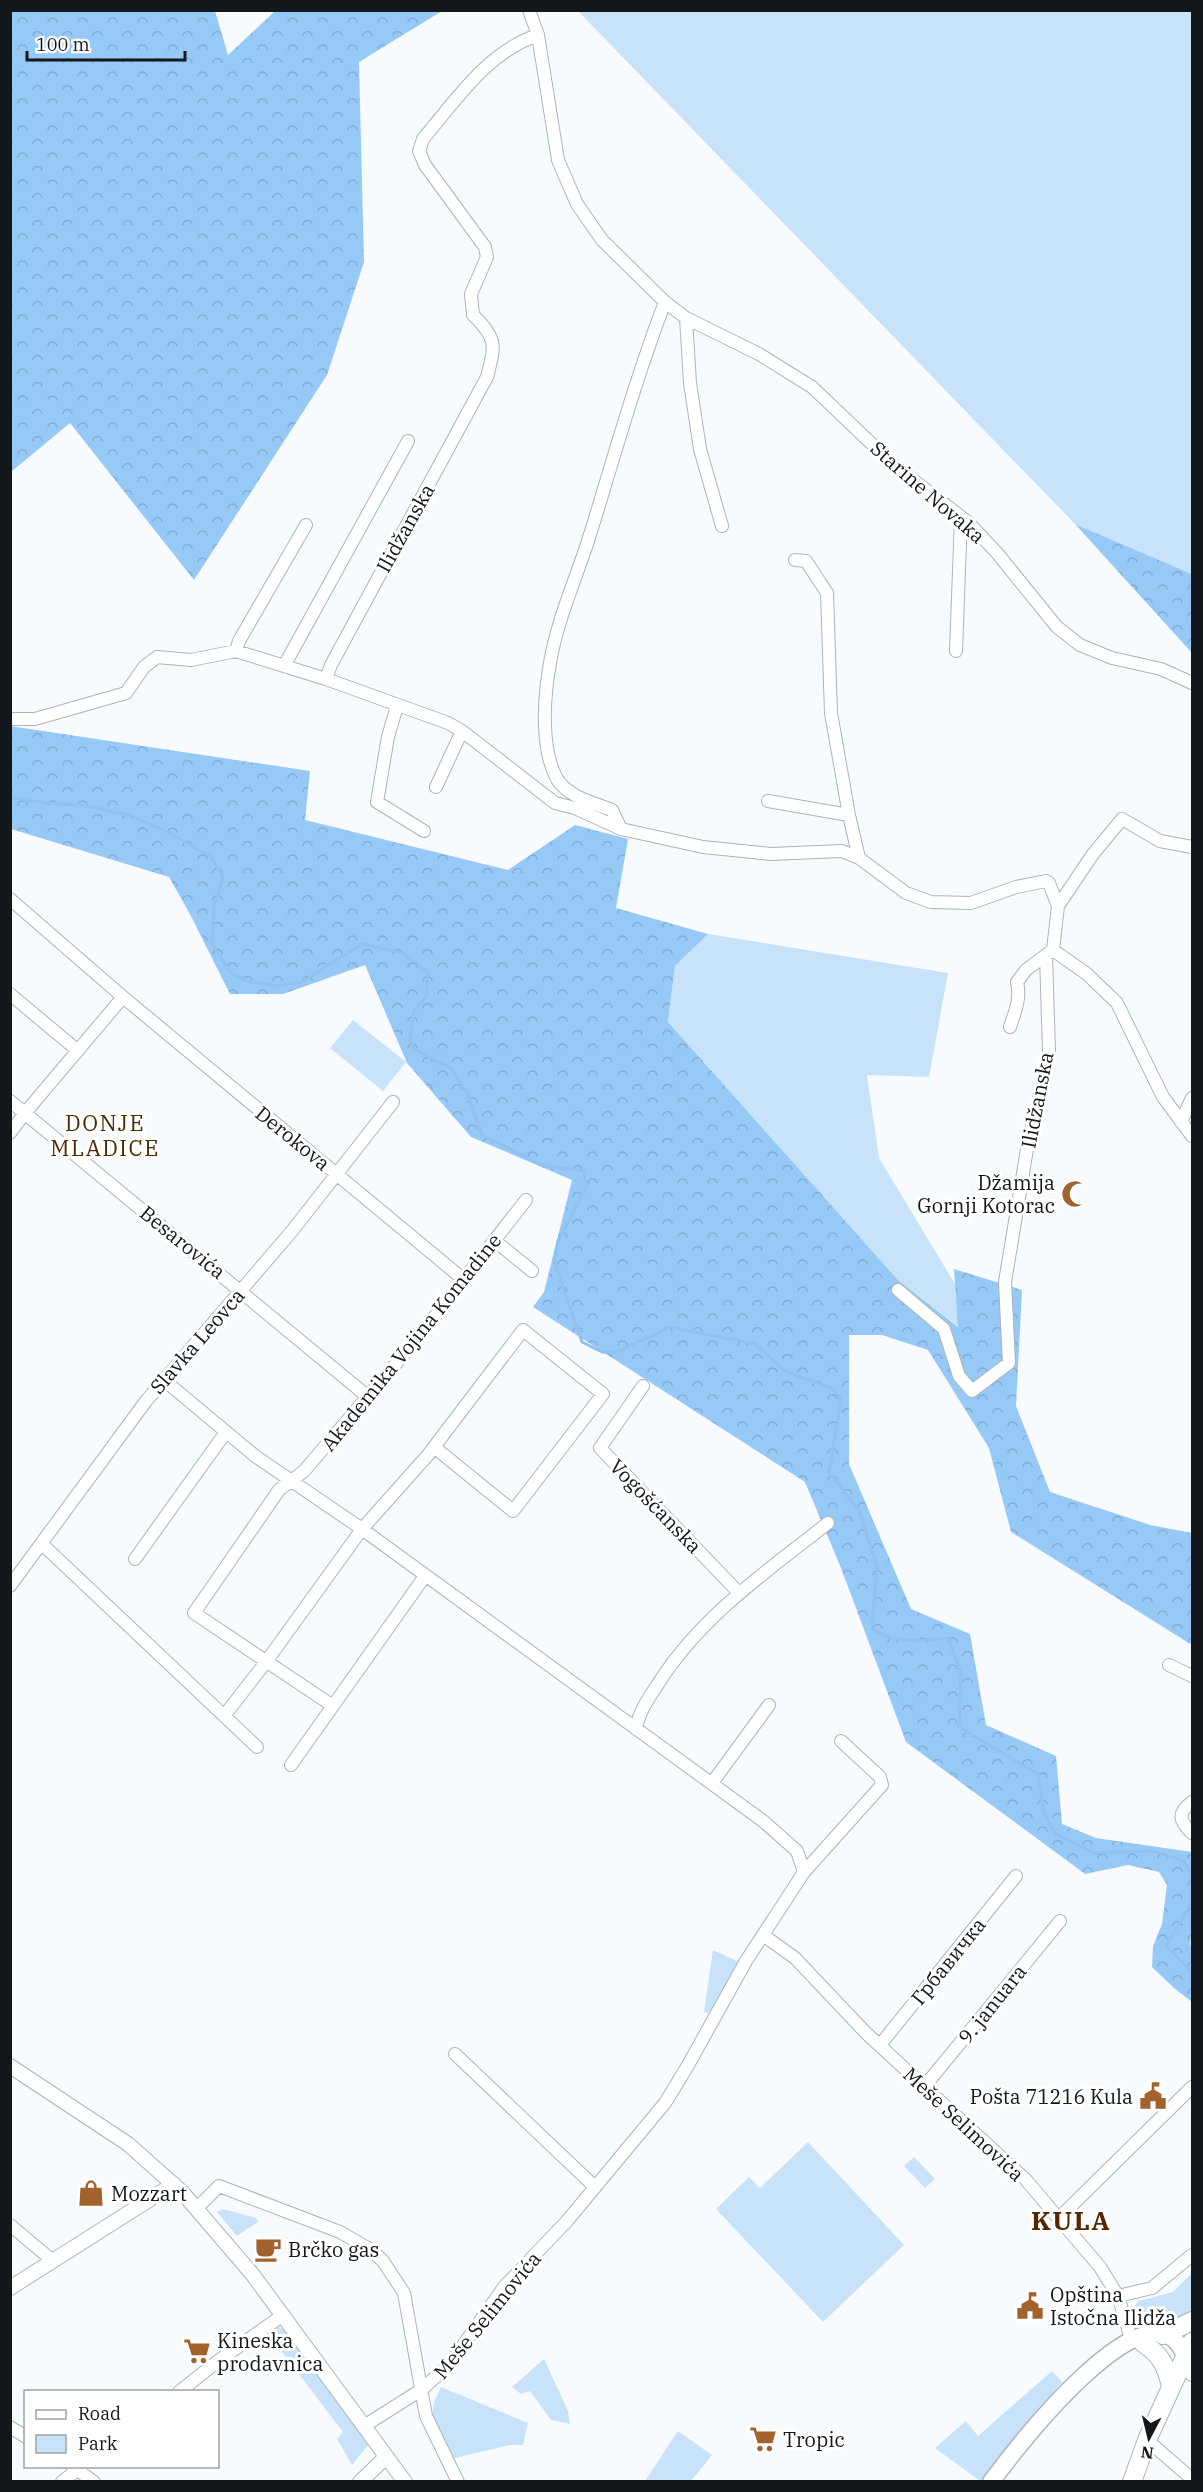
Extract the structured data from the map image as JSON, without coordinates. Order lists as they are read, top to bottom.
{
  "streets": {
    "street": [
      "Starine Novaka",
      "Ilidžanska",
      "Derokova",
      "Besarovića",
      "Slavka Leovca",
      "Akademika Vojina Komadine",
      "Vogošćanska",
      "Грбавичка",
      "9. januara",
      "Meše Selimovića"
    ]
  },
  "crossings": [
    ["Starine Novaka", "Ilidžanska"],
    ["Derokova", "Slavka Leovca"],
    ["Derokova", "Akademika Vojina Komadine"],
    ["Besarovića", "Slavka Leovca"],
    ["Besarovića", "Akademika Vojina Komadine"],
    ["Грбавичка", "Meše Selimovića"],
    ["9. januara", "Meše Selimovića"]
  ],
  "districts": ["DONJE MLADICE", "KULA"],
  "places": {
    "mosque": ["Džamija Gornji Kotorac"],
    "public building": ["Pošta 71216 Kula", "Opština Istočna Ilidža"],
    "shop": ["Mozzart"],
    "cafe": ["Brčko gas"],
    "supermarket": ["Kineska prodavnica", "Tropic"]
  },
  "legend": ["Road", "Park"],
  "scale_bar": "100 m",
  "north": "bottom"
}
